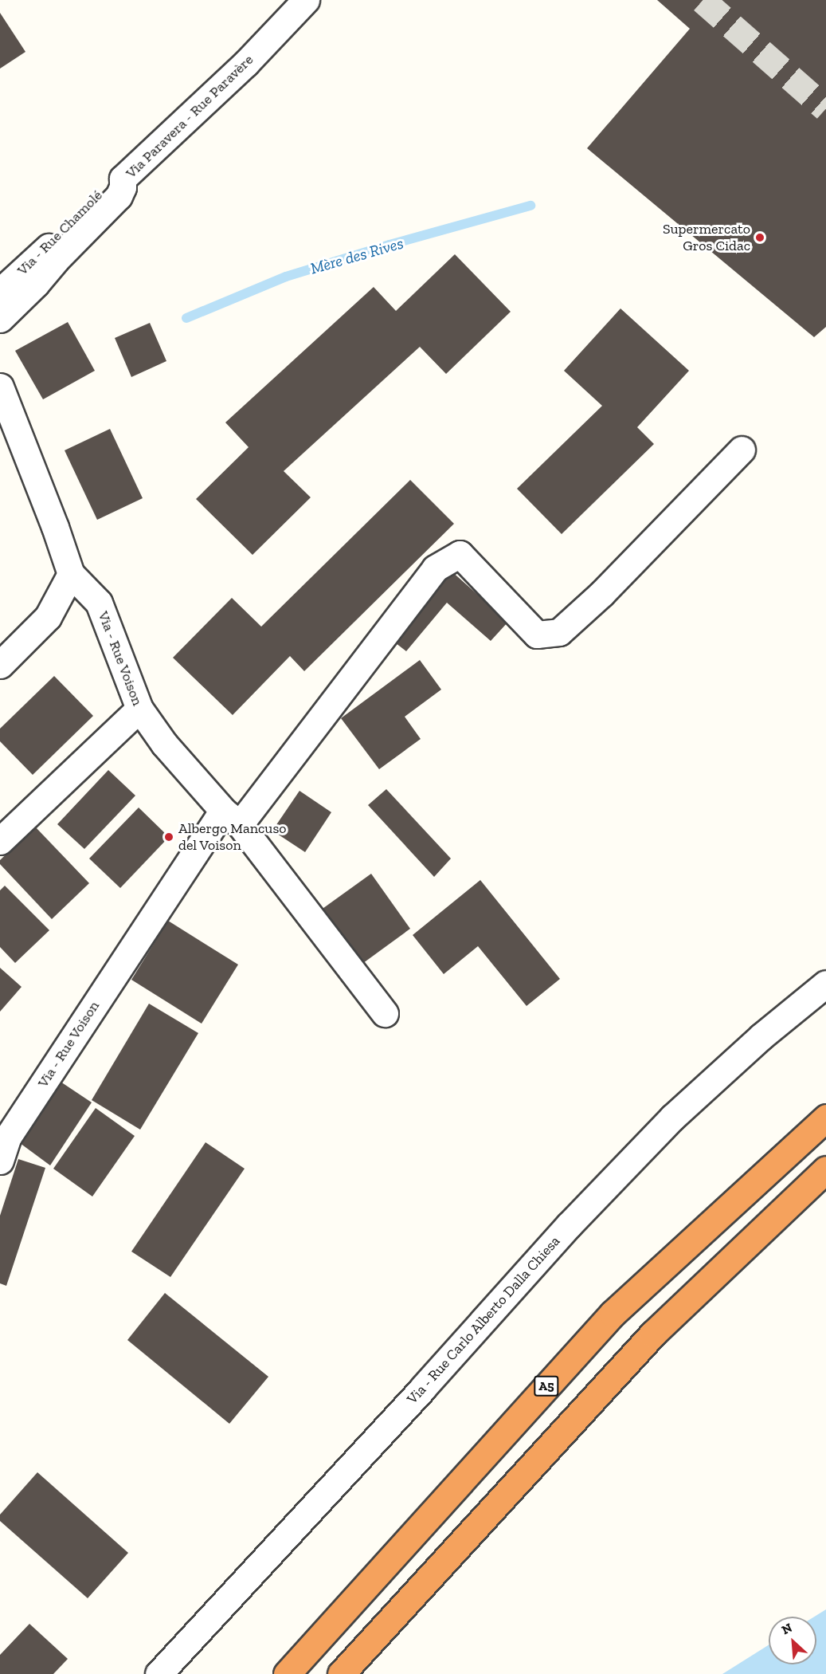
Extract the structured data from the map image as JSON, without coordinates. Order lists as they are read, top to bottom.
{
  "streets": {
    "highway": ["A5"],
    "street": [
      "Via Paravera - Rue Paravère",
      "Via - Rue Chamolé",
      "Via - Rue Voison",
      "Via - Rue Carlo Alberto Dalla Chiesa"
    ]
  },
  "crossings": [
    ["Via Paravera - Rue Paravère", "Via - Rue Chamolé"]
  ],
  "water": ["Mère des Rives"],
  "places": ["Supermercato Gros Cidac", "Albergo Mancuso del Voison"],
  "north": "top left"
}
